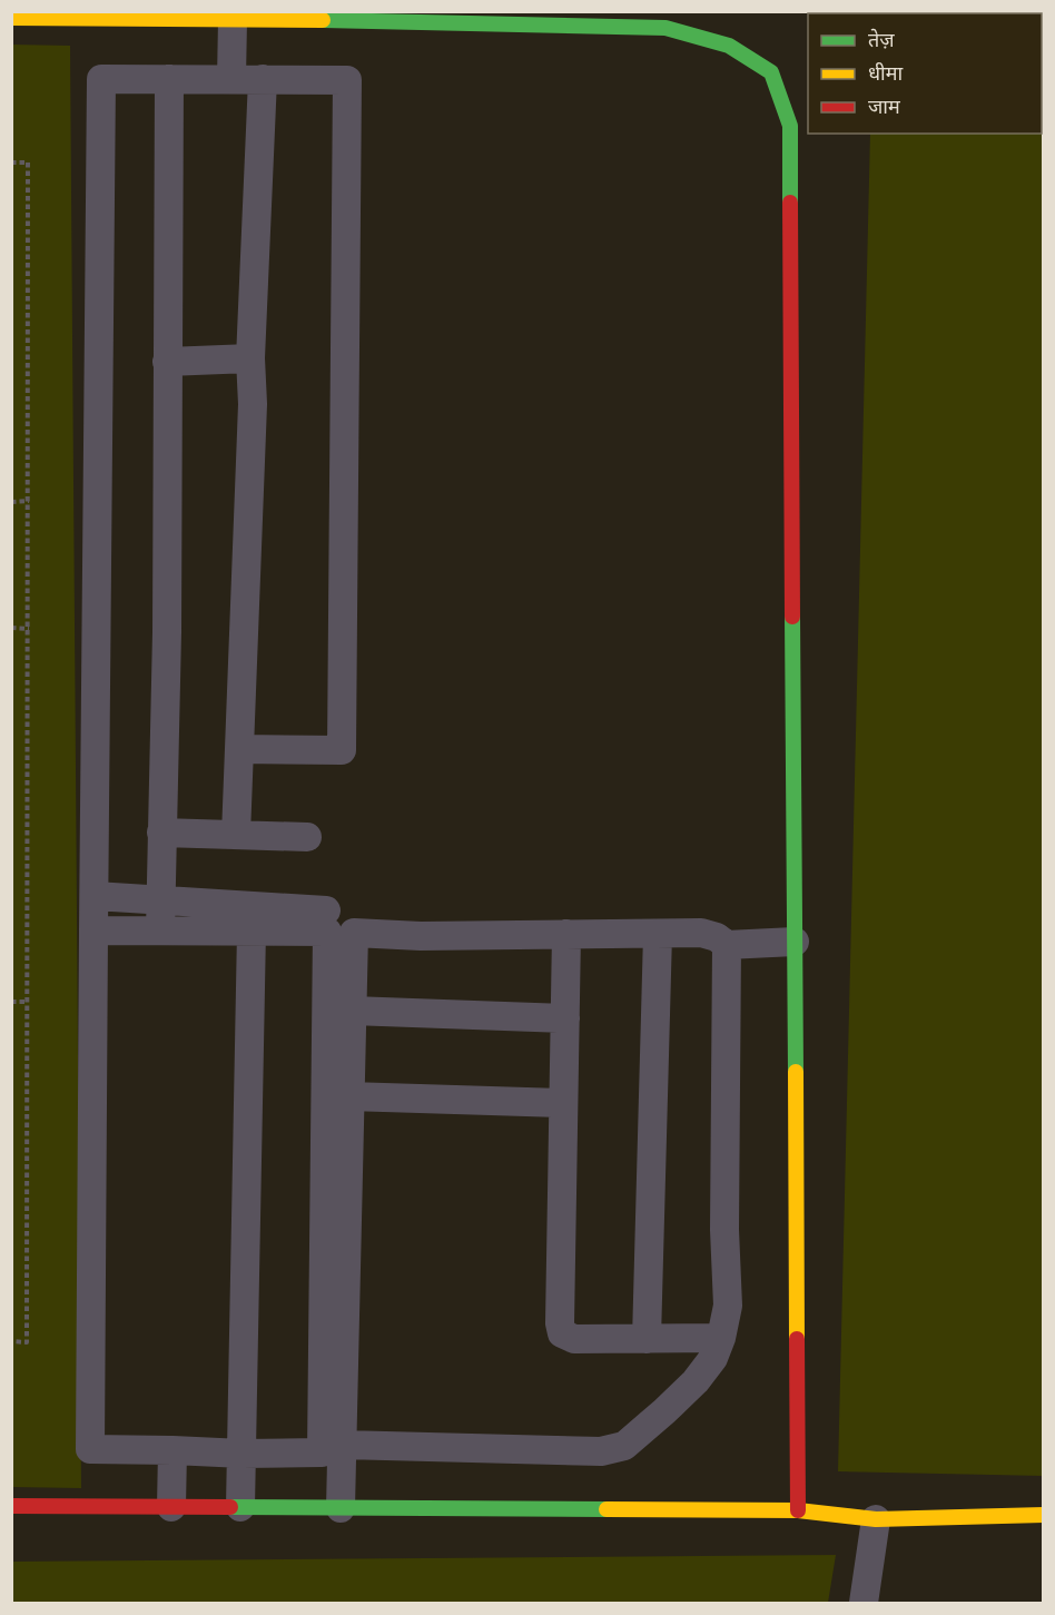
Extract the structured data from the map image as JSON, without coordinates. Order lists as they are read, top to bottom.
{
  "legend": ["तेज़", "धीमा", "जाम"]
}
